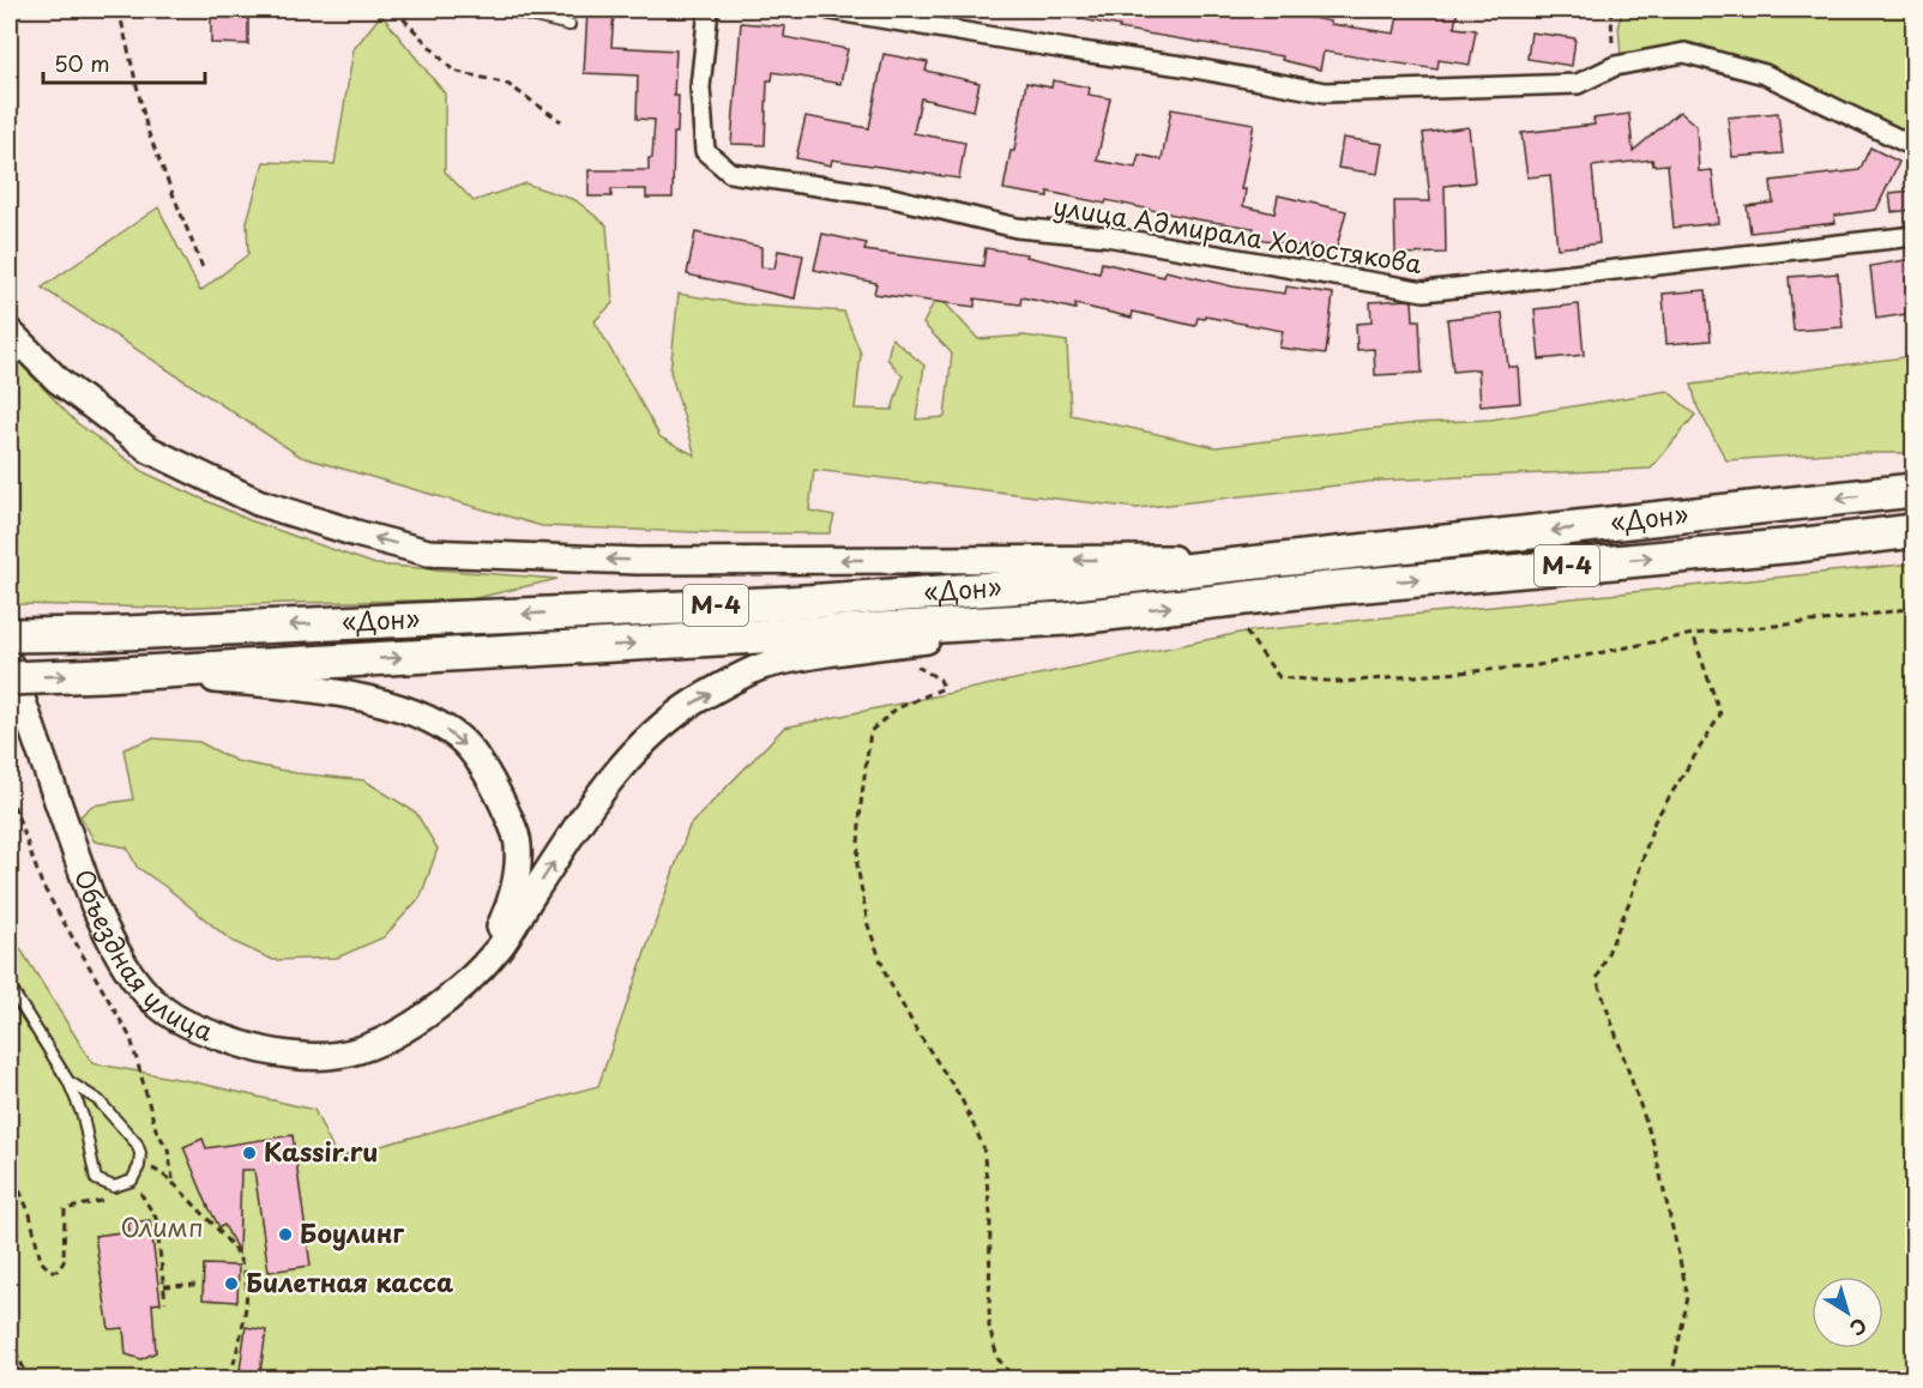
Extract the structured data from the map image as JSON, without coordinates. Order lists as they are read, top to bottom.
{
  "streets": {
    "highway": ["«Дон»", "М-4"],
    "main road": ["Объездная улица"],
    "street": ["улица Адмирала Холостякова"]
  },
  "parks": ["Олимп"],
  "places": ["Kassir.ru", "Боулинг", "Билетная касса"],
  "scale_bar": "50 m",
  "north": "bottom right"
}
